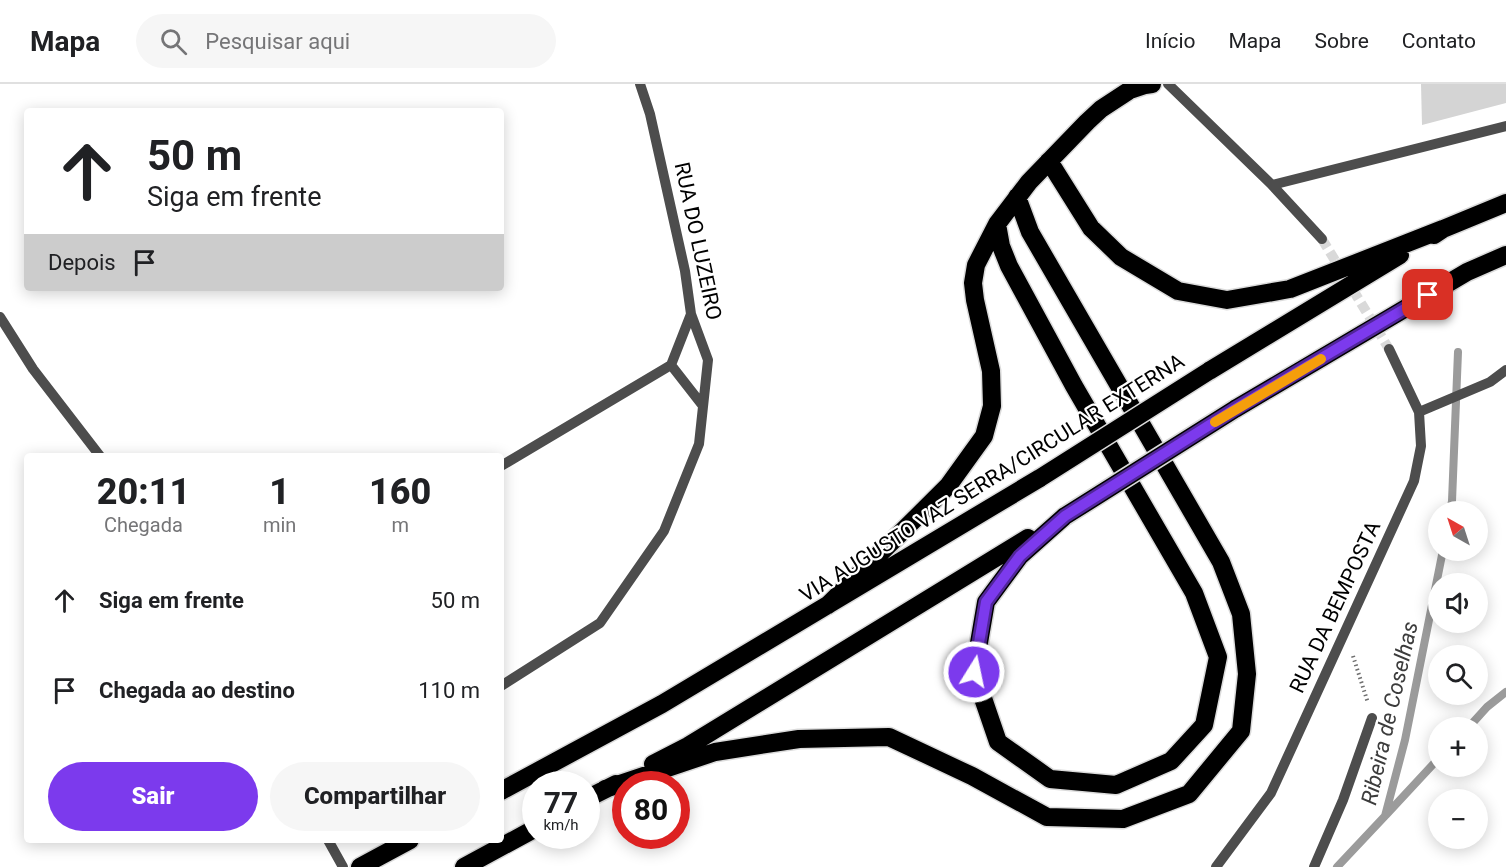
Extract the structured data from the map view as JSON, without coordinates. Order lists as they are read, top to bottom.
{
  "streets": {
    "highway": ["VIA AUGUSTO VAZ SERRA/CIRCULAR EXTERNA"],
    "street": ["RUA DO LUZEIRO", "RUA DA BEMPOSTA"]
  },
  "water": ["Ribeira de Coselhas"],
  "north": "top left",
  "page": {
    "header": "Mapa",
    "search": "Pesquisar aqui",
    "nav": [
      "Início",
      "Mapa",
      "Sobre",
      "Contato"
    ],
    "turn": ["50 m", "Siga em frente"],
    "then": "Depois",
    "eta": [
      "20:11",
      "Chegada",
      "1",
      "min",
      "160",
      "m"
    ],
    "map_buttons": ["+", "−"],
    "list": [
      {
        "name": "Siga em frente",
        "value": "50 m"
      },
      {
        "name": "Chegada ao destino",
        "value": "110 m"
      }
    ],
    "buttons": ["Sair", "Compartilhar"],
    "speed": "77 km/h",
    "limit": "80"
  }
}
